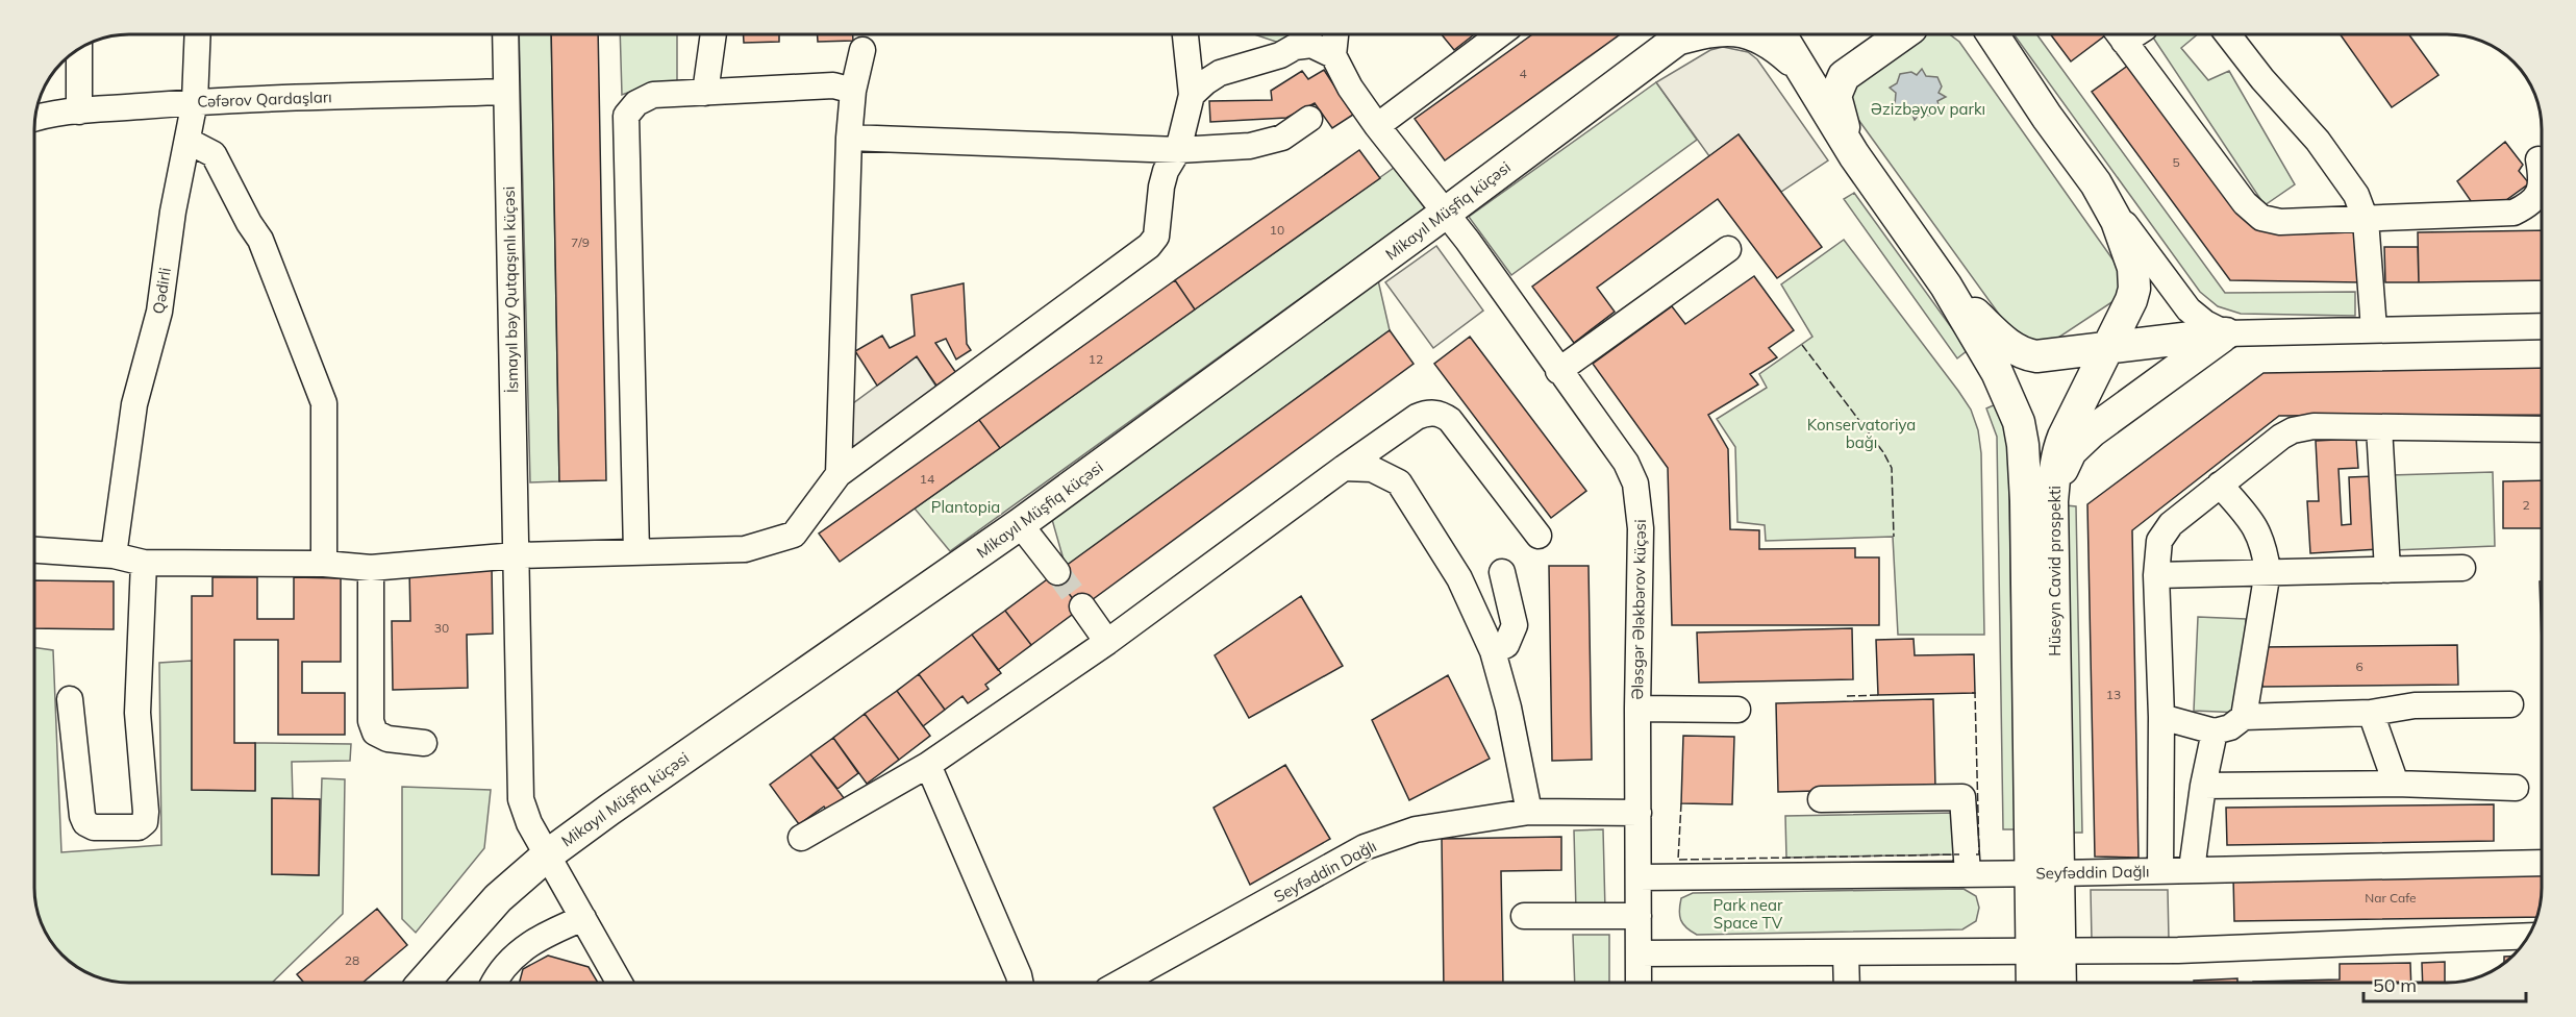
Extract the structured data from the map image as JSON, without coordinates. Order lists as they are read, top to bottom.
{
  "streets": {
    "main road": ["Mikayıl Müşfiq küçəsi", "Hüseyn Cavid prospekti"],
    "street": [
      "Cəfərov Qardaşları",
      "İsmayıl bəy Qutqaşınlı küçəsi",
      "Qədirli",
      "Ələsgər Ələkbərov küçəsi",
      "Seyfəddin Dağlı"
    ]
  },
  "crossings": [
    ["Cəfərov Qardaşları", "İsmayıl bəy Qutqaşınlı küçəsi"],
    ["Cəfərov Qardaşları", "Qədirli"],
    ["Mikayıl Müşfiq küçəsi", "İsmayıl bəy Qutqaşınlı küçəsi"],
    ["Mikayıl Müşfiq küçəsi", "Ələsgər Ələkbərov küçəsi"],
    ["Hüseyn Cavid prospekti", "Seyfəddin Dağlı"],
    ["Ələsgər Ələkbərov küçəsi", "Seyfəddin Dağlı"]
  ],
  "parks": [
    "Əzizbəyov parkı",
    "Konservatoriya bağı",
    "Plantopia",
    "Park near Space TV"
  ],
  "house_numbers": [
    "4",
    "5",
    "10",
    "7/9",
    "12",
    "14",
    "2",
    "30",
    "6",
    "13",
    "Nar Cafe",
    "28"
  ],
  "scale_bar": "50 m"
}
